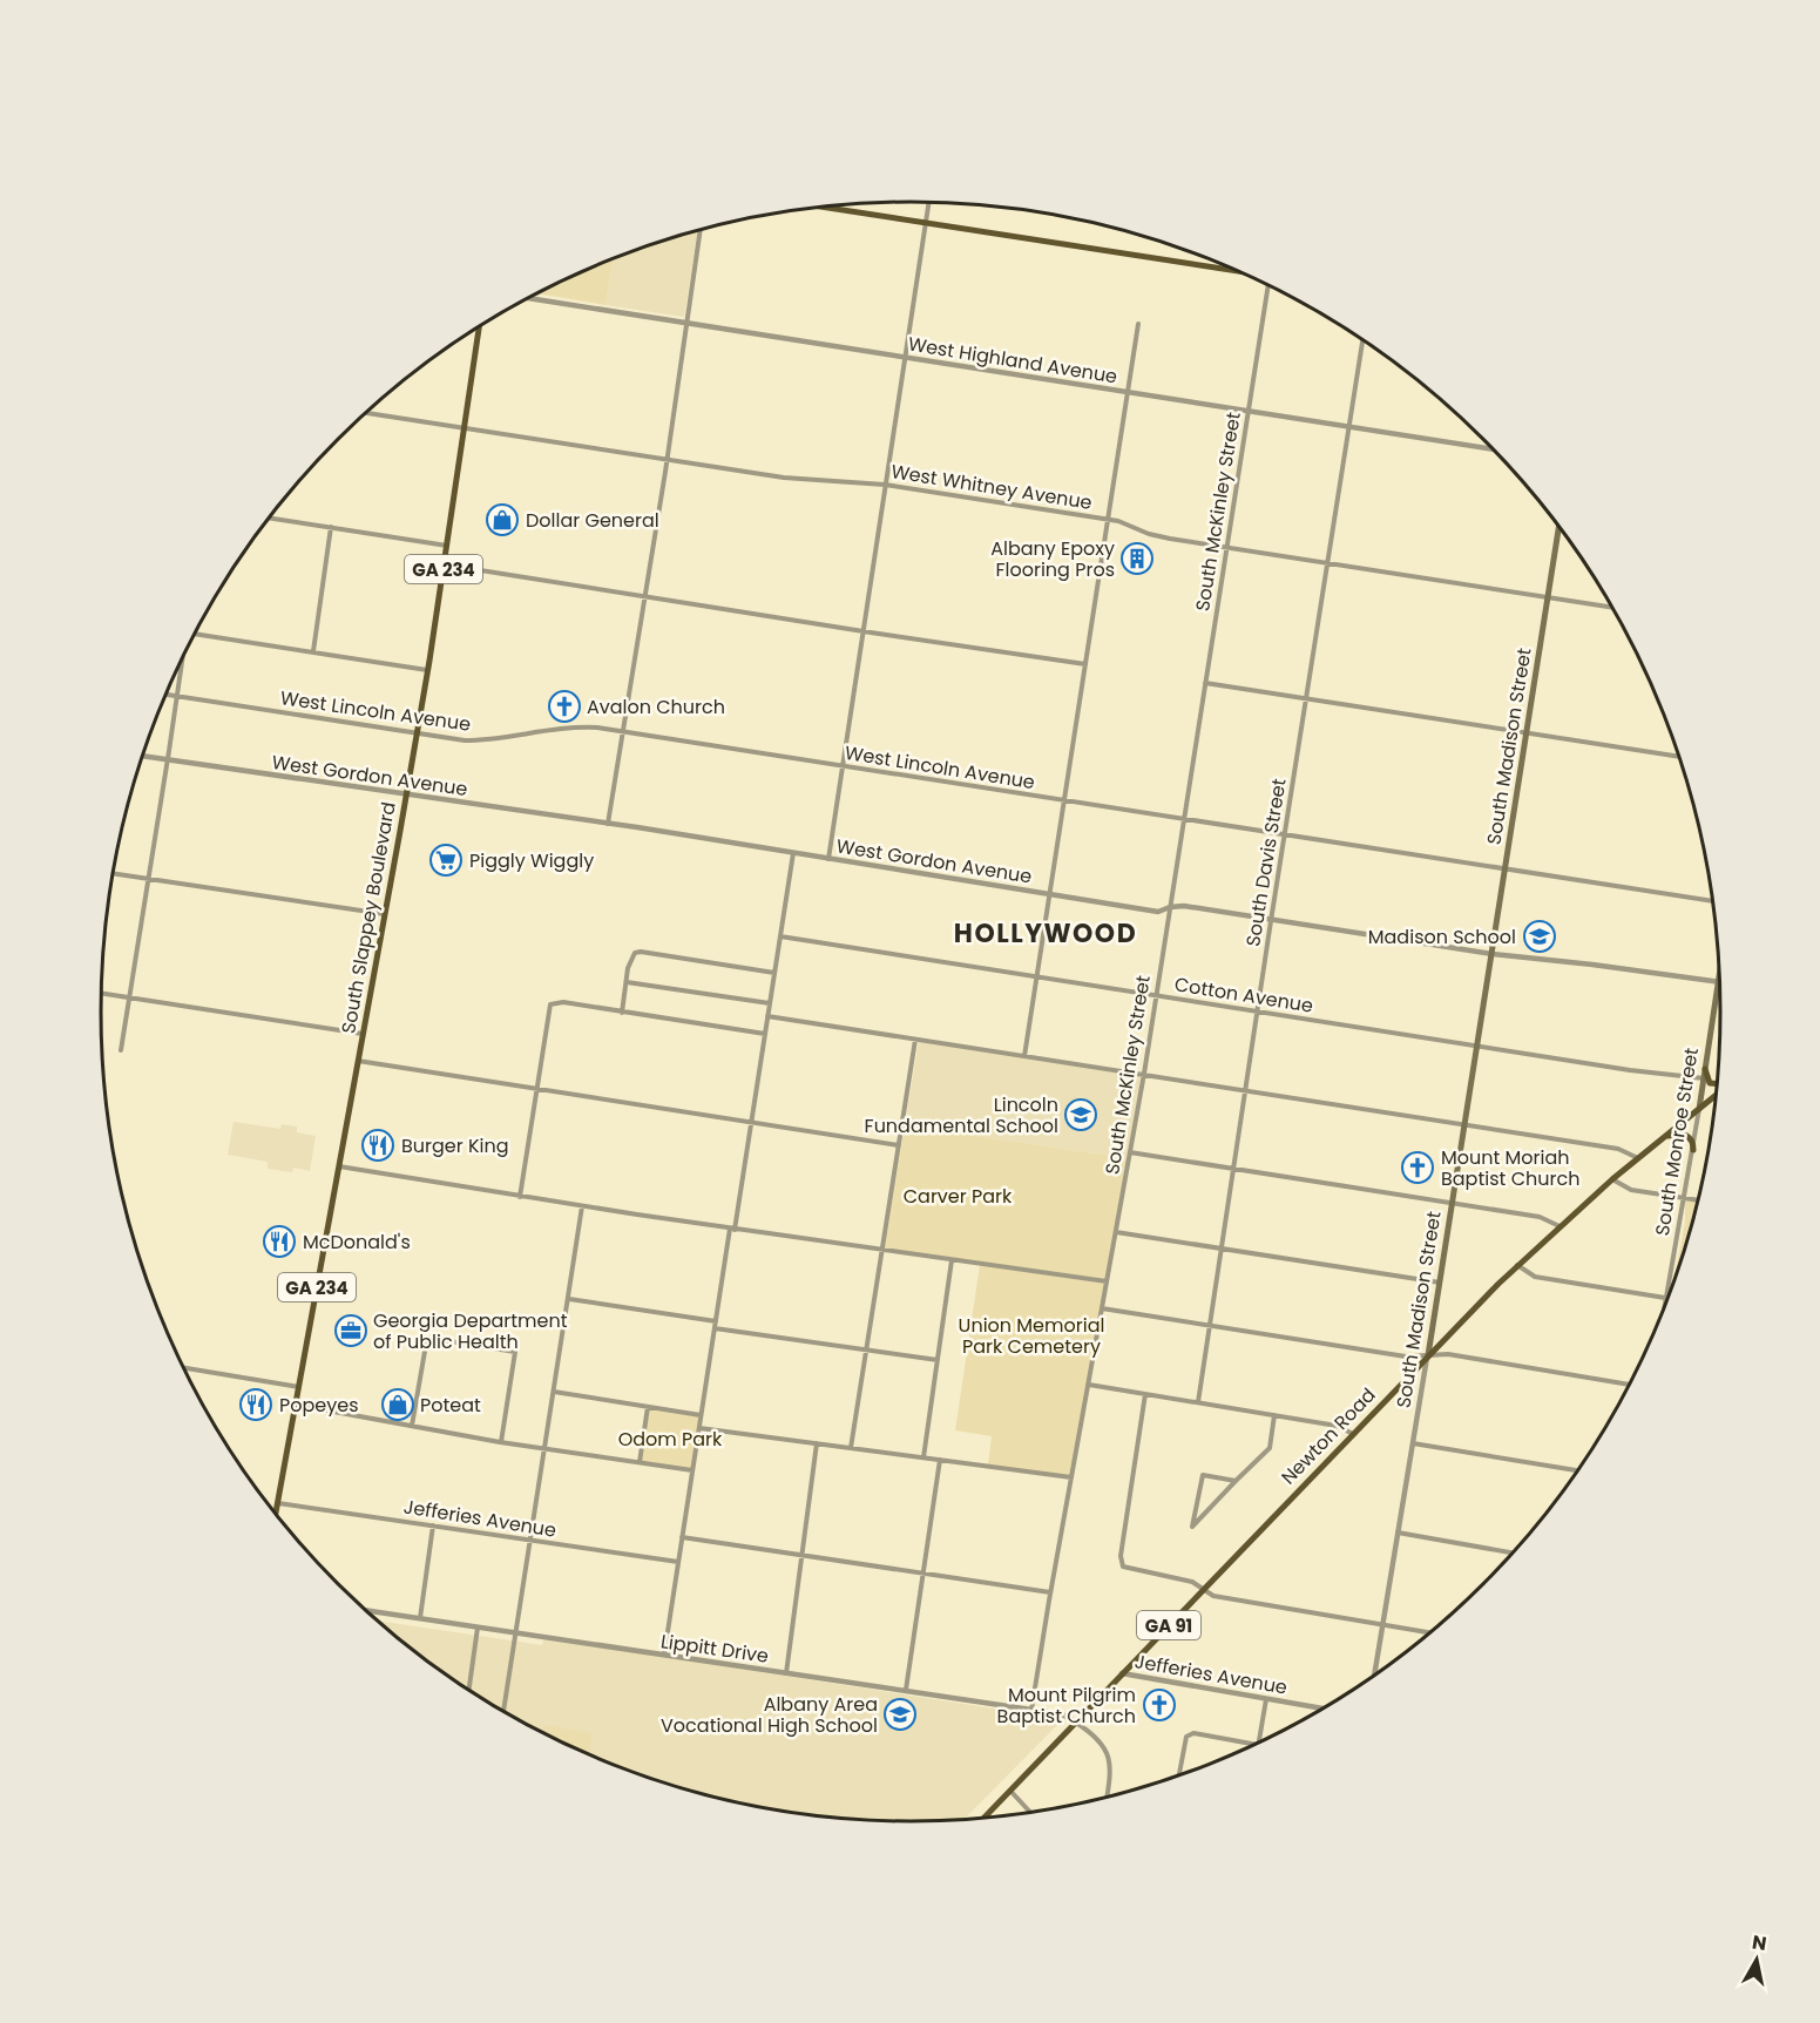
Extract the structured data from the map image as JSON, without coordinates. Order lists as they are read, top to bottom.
{
  "streets": {
    "main road": [
      "GA 234",
      "South Madison Street",
      "South Slappey Boulevard",
      "South Monroe Street",
      "Newton Road",
      "GA 91"
    ],
    "street": [
      "West Highland Avenue",
      "West Whitney Avenue",
      "South McKinley Street",
      "West Lincoln Avenue",
      "West Gordon Avenue",
      "South Davis Street",
      "Cotton Avenue",
      "Jefferies Avenue",
      "Lippitt Drive"
    ]
  },
  "crossings": [
    ["West Highland Avenue", "South McKinley Street"],
    ["West Highland Avenue", "South Davis Street"],
    ["West Whitney Avenue", "South McKinley Street"],
    ["West Whitney Avenue", "South Madison Street"],
    ["West Whitney Avenue", "South Davis Street"],
    ["West Whitney Avenue", "South Slappey Boulevard"],
    ["South McKinley Street", "West Lincoln Avenue"],
    ["South McKinley Street", "West Gordon Avenue"],
    ["South McKinley Street", "Cotton Avenue"],
    ["South McKinley Street", "Lippitt Drive"],
    ["West Lincoln Avenue", "South Madison Street"],
    ["West Lincoln Avenue", "South Davis Street"],
    ["West Lincoln Avenue", "South Slappey Boulevard"],
    ["South Madison Street", "West Gordon Avenue"],
    ["South Madison Street", "Cotton Avenue"],
    ["South Madison Street", "Newton Road"],
    ["West Gordon Avenue", "South Davis Street"],
    ["West Gordon Avenue", "South Slappey Boulevard"],
    ["West Gordon Avenue", "South Monroe Street"],
    ["South Davis Street", "Cotton Avenue"],
    ["South Slappey Boulevard", "Jefferies Avenue"],
    ["Cotton Avenue", "South Monroe Street"],
    ["South Monroe Street", "Newton Road"],
    ["Newton Road", "Jefferies Avenue"],
    ["Newton Road", "Lippitt Drive"]
  ],
  "districts": ["HOLLYWOOD"],
  "parks": ["Carver Park", "Union Memorial Park Cemetery", "Odom Park"],
  "places": {
    "shop": ["Dollar General", "Poteat"],
    "building": ["Albany Epoxy Flooring Pros"],
    "church": ["Avalon Church", "Mount Moriah Baptist Church", "Mount Pilgrim Baptist Church"],
    "supermarket": ["Piggly Wiggly"],
    "school or university": ["Madison School", "Lincoln Fundamental School", "Albany Area Vocational High School"],
    "restaurant": ["Burger King", "McDonald's", "Popeyes"],
    "office": ["Georgia Department of Public Health"]
  },
  "north": "top"
}
